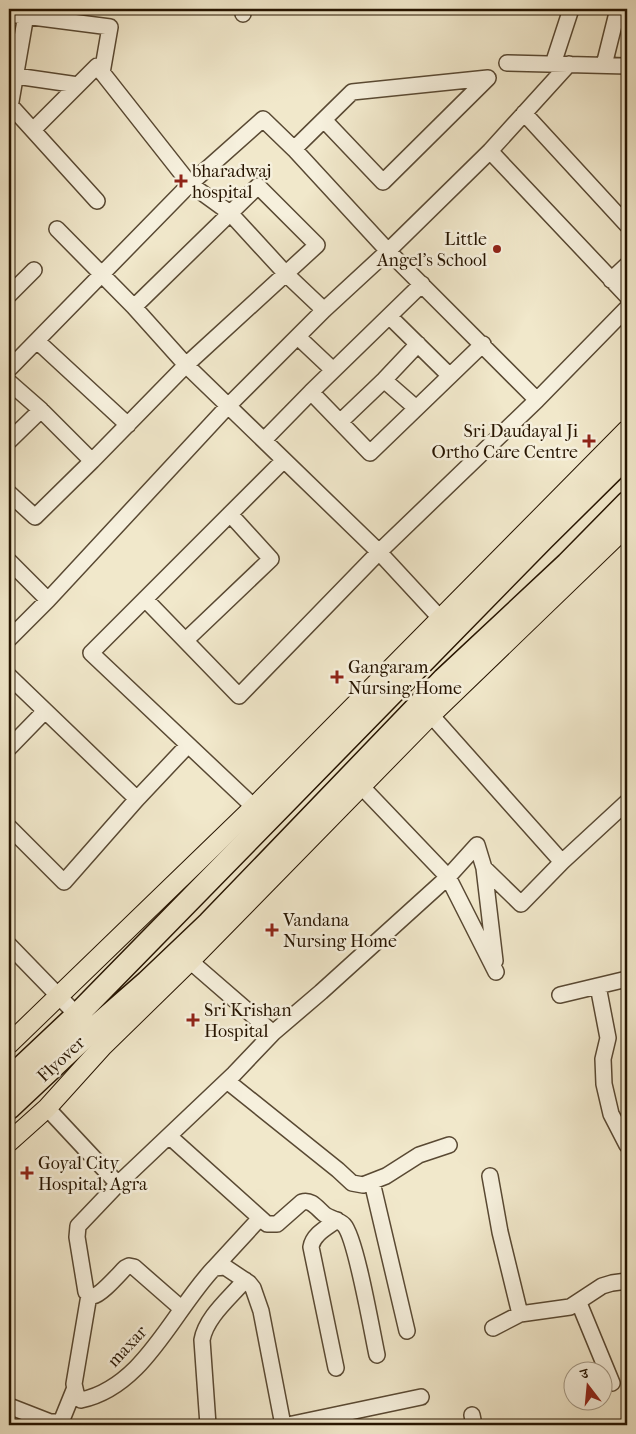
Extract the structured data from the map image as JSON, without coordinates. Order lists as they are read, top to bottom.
{
  "streets": {
    "highway": ["Flyover"],
    "street": ["maxar"]
  },
  "places": {
    "health": [
      "bharadwaj hospital",
      "Sri Daudayal Ji Ortho Care Centre",
      "Gangaram Nursing Home",
      "Vandana Nursing Home",
      "Sri Krishan Hospital",
      "Goyal City Hospital, Agra"
    ],
    "other": ["Little Angel's School"]
  },
  "north": "top"
}
